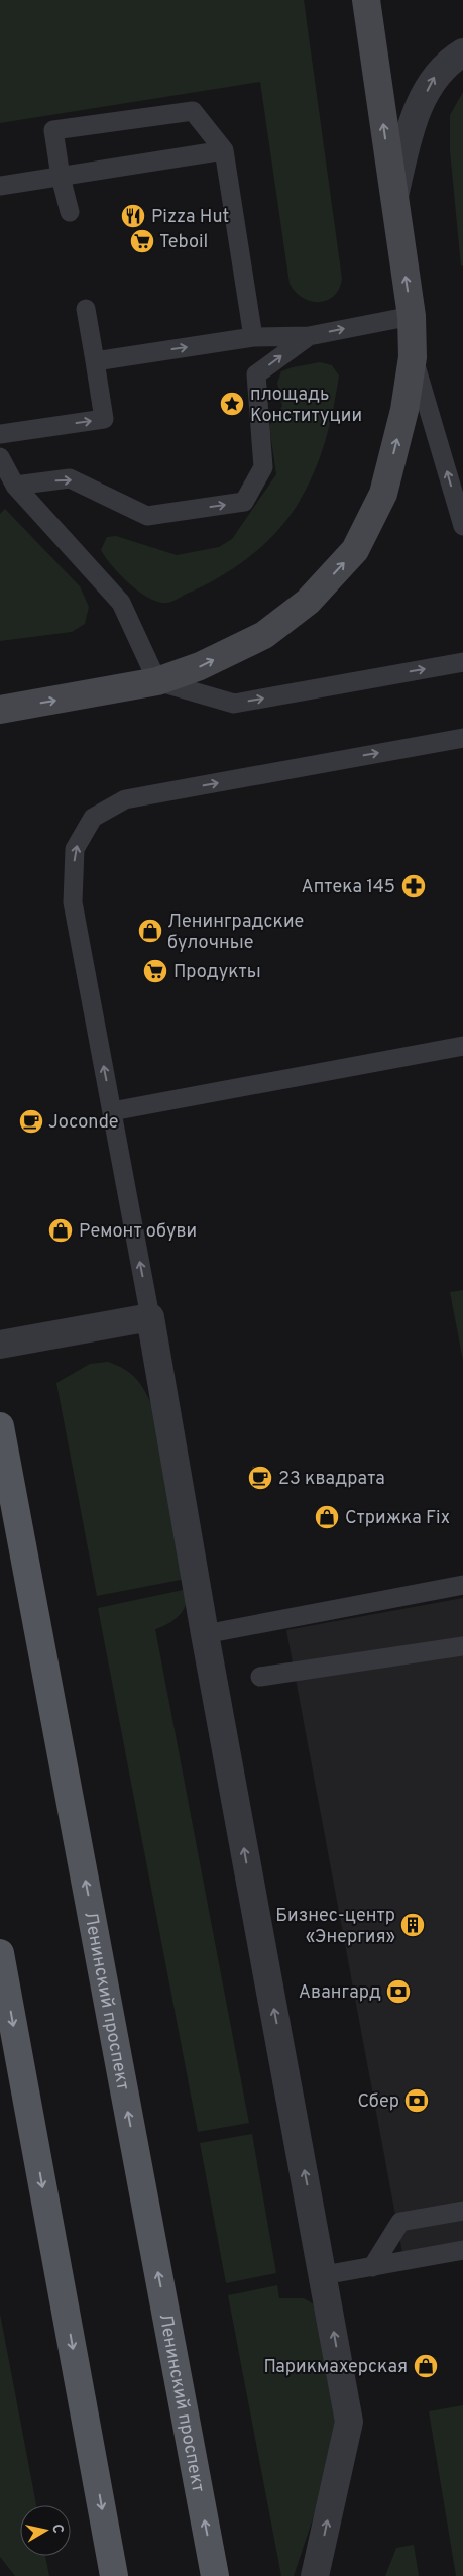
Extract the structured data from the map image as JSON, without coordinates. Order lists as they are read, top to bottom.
{
  "streets": {
    "main road": ["Ленинский проспект"]
  },
  "places": {
    "restaurant": ["Pizza Hut"],
    "supermarket": ["Teboil", "Продукты"],
    "place": ["площадь Конституции"],
    "pharmacy": ["Аптека 145"],
    "shop": [
      "Ленинградские булочные",
      "Ремонт обуви",
      "Стрижка Fix",
      "Парикмахерская"
    ],
    "cafe": ["Joconde", "23 квадрата"],
    "building": ["Бизнес-центр «Энергия»"],
    "bank": ["Авангард", "Сбер"]
  },
  "north": "right"
}
